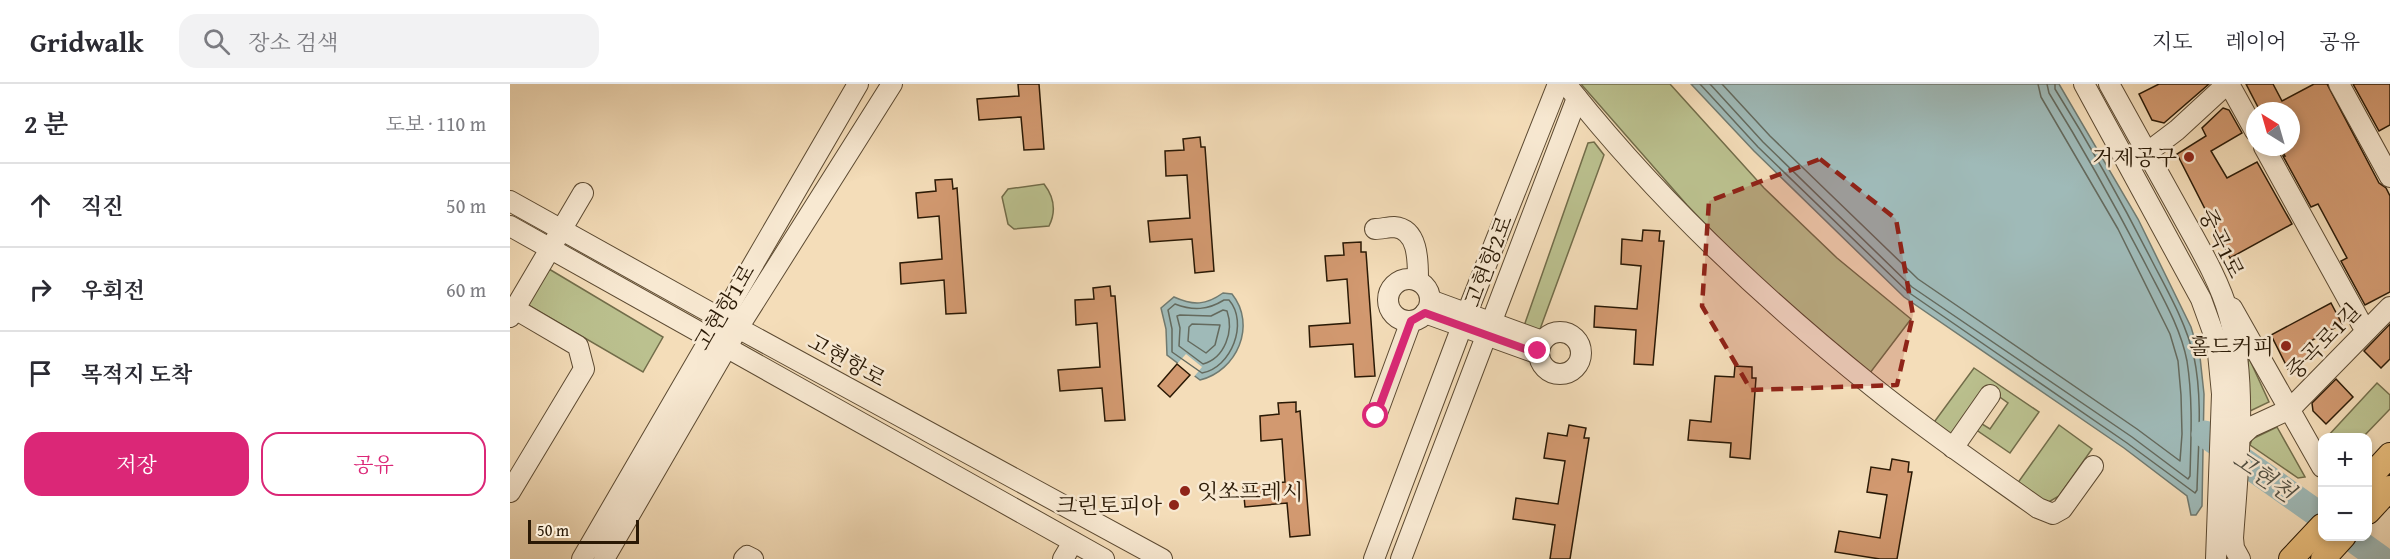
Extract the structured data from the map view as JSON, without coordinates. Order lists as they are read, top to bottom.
{
  "streets": {
    "street": [
      "중곡1로",
      "고현항2로",
      "고현항1로",
      "중곡로1길",
      "고현항로"
    ]
  },
  "crossings": [
    ["고현항1로", "고현항로"]
  ],
  "water": ["고현천"],
  "places": [
    "거제공구",
    "홀드커피",
    "잇쏘프레시",
    "크린토피아"
  ],
  "scale_bar": "50 m",
  "north": "top left",
  "page": {
    "header": "Gridwalk",
    "search": "장소 검색",
    "nav": ["지도", "레이어", "공유"],
    "heading": ["2 분", "도보 · 110 m"],
    "list": [
      ["직진", "50 m"],
      ["우회전", "60 m"],
      "목적지 도착"
    ],
    "buttons": ["저장", "공유"],
    "map_buttons": ["+", "−"],
    "scale": "50 m"
  }
}
